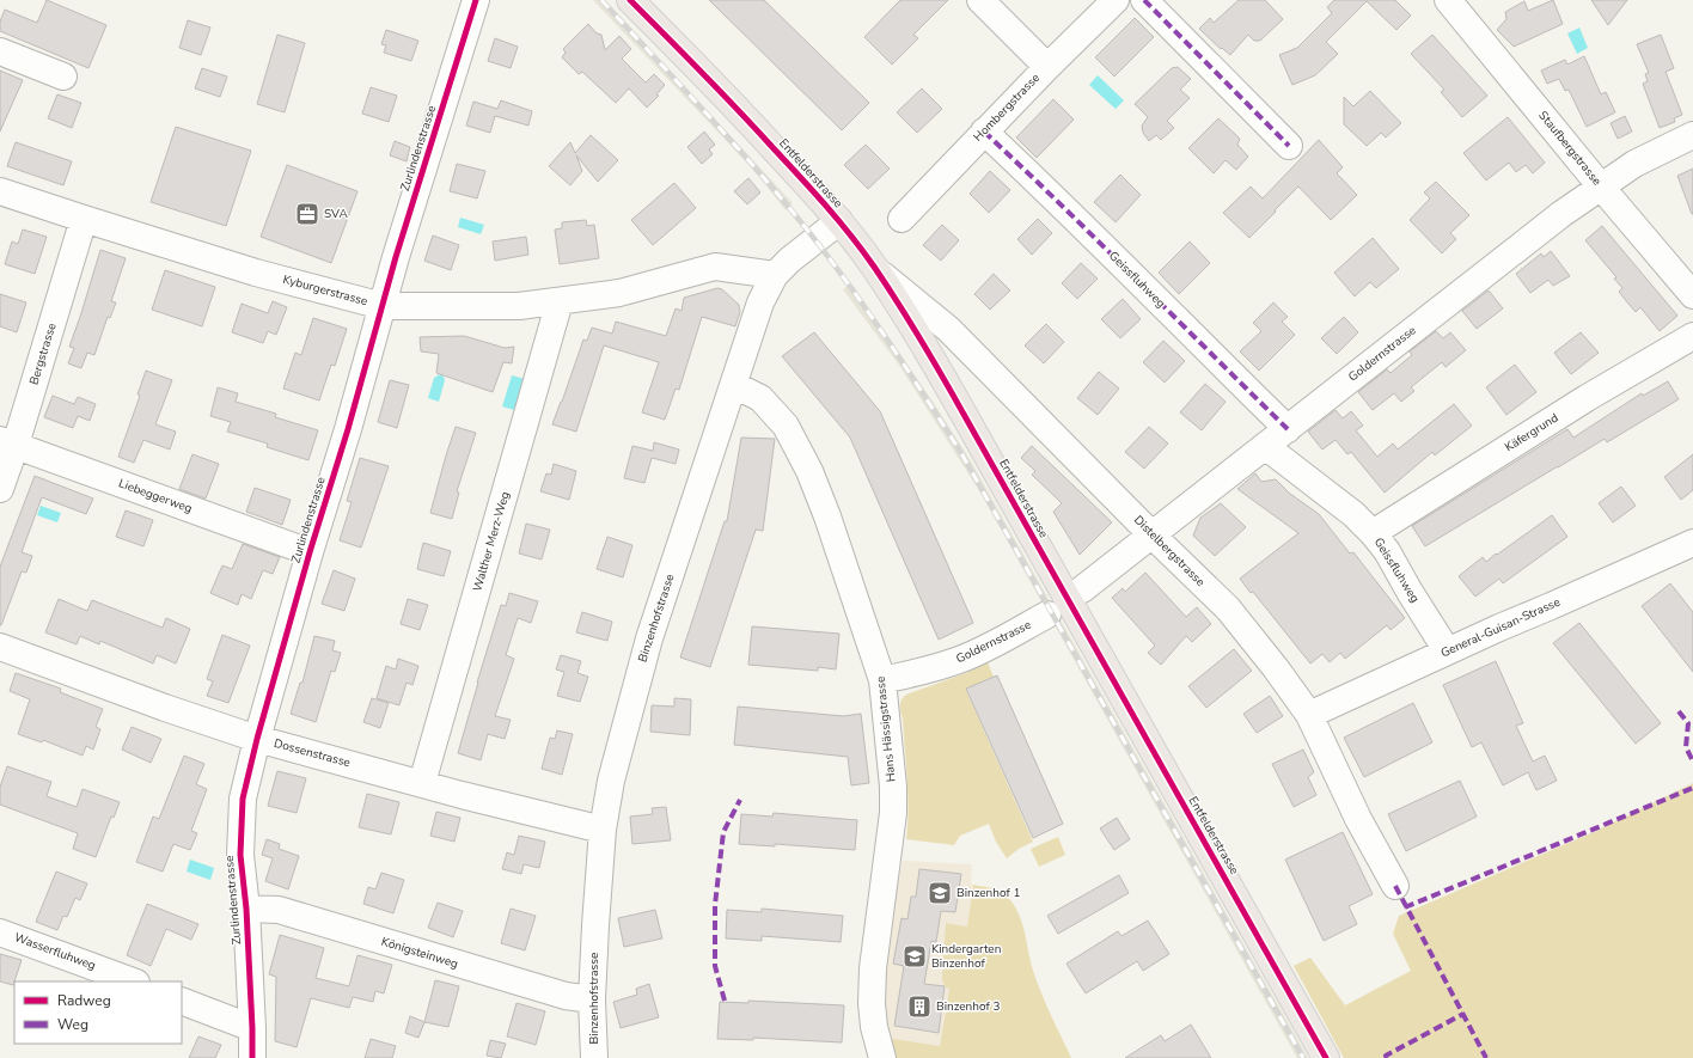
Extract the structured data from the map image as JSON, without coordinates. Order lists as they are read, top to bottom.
{
  "streets": {
    "main road": ["Entfelderstrasse"],
    "street": [
      "Hombergstrasse",
      "Zurlindenstrasse",
      "Staufbergstrasse",
      "Geissfluhweg",
      "Kyburgerstrasse",
      "Bergstrasse",
      "Goldernstrasse",
      "Käfergrund",
      "Liebeggerweg",
      "Walther Merz-Weg",
      "Distelbergstrasse",
      "Binzenhofstrasse",
      "General-Guisan-Strasse",
      "Hans Hässigstrasse",
      "Dossenstrasse",
      "Wasserfluhweg",
      "Königsteinweg"
    ]
  },
  "crossings": [
    ["Hombergstrasse", "Geissfluhweg"],
    ["Zurlindenstrasse", "Kyburgerstrasse"],
    ["Zurlindenstrasse", "Liebeggerweg"],
    ["Zurlindenstrasse", "Dossenstrasse"],
    ["Zurlindenstrasse", "Königsteinweg"],
    ["Staufbergstrasse", "Goldernstrasse"],
    ["Entfelderstrasse", "Distelbergstrasse"],
    ["Entfelderstrasse", "Binzenhofstrasse"],
    ["Geissfluhweg", "Goldernstrasse"],
    ["Geissfluhweg", "Käfergrund"],
    ["Geissfluhweg", "General-Guisan-Strasse"],
    ["Kyburgerstrasse", "Bergstrasse"],
    ["Kyburgerstrasse", "Walther Merz-Weg"],
    ["Kyburgerstrasse", "Binzenhofstrasse"],
    ["Bergstrasse", "Liebeggerweg"],
    ["Goldernstrasse", "Distelbergstrasse"],
    ["Goldernstrasse", "Hans Hässigstrasse"],
    ["Walther Merz-Weg", "Dossenstrasse"],
    ["Distelbergstrasse", "General-Guisan-Strasse"],
    ["Binzenhofstrasse", "Hans Hässigstrasse"],
    ["Binzenhofstrasse", "Dossenstrasse"],
    ["Binzenhofstrasse", "Königsteinweg"]
  ],
  "places": {
    "office": ["SVA"],
    "school or university": ["Binzenhof 1", "Kindergarten Binzenhof"],
    "building": ["Binzenhof 3"]
  },
  "legend": ["Radweg", "Weg"]
}
